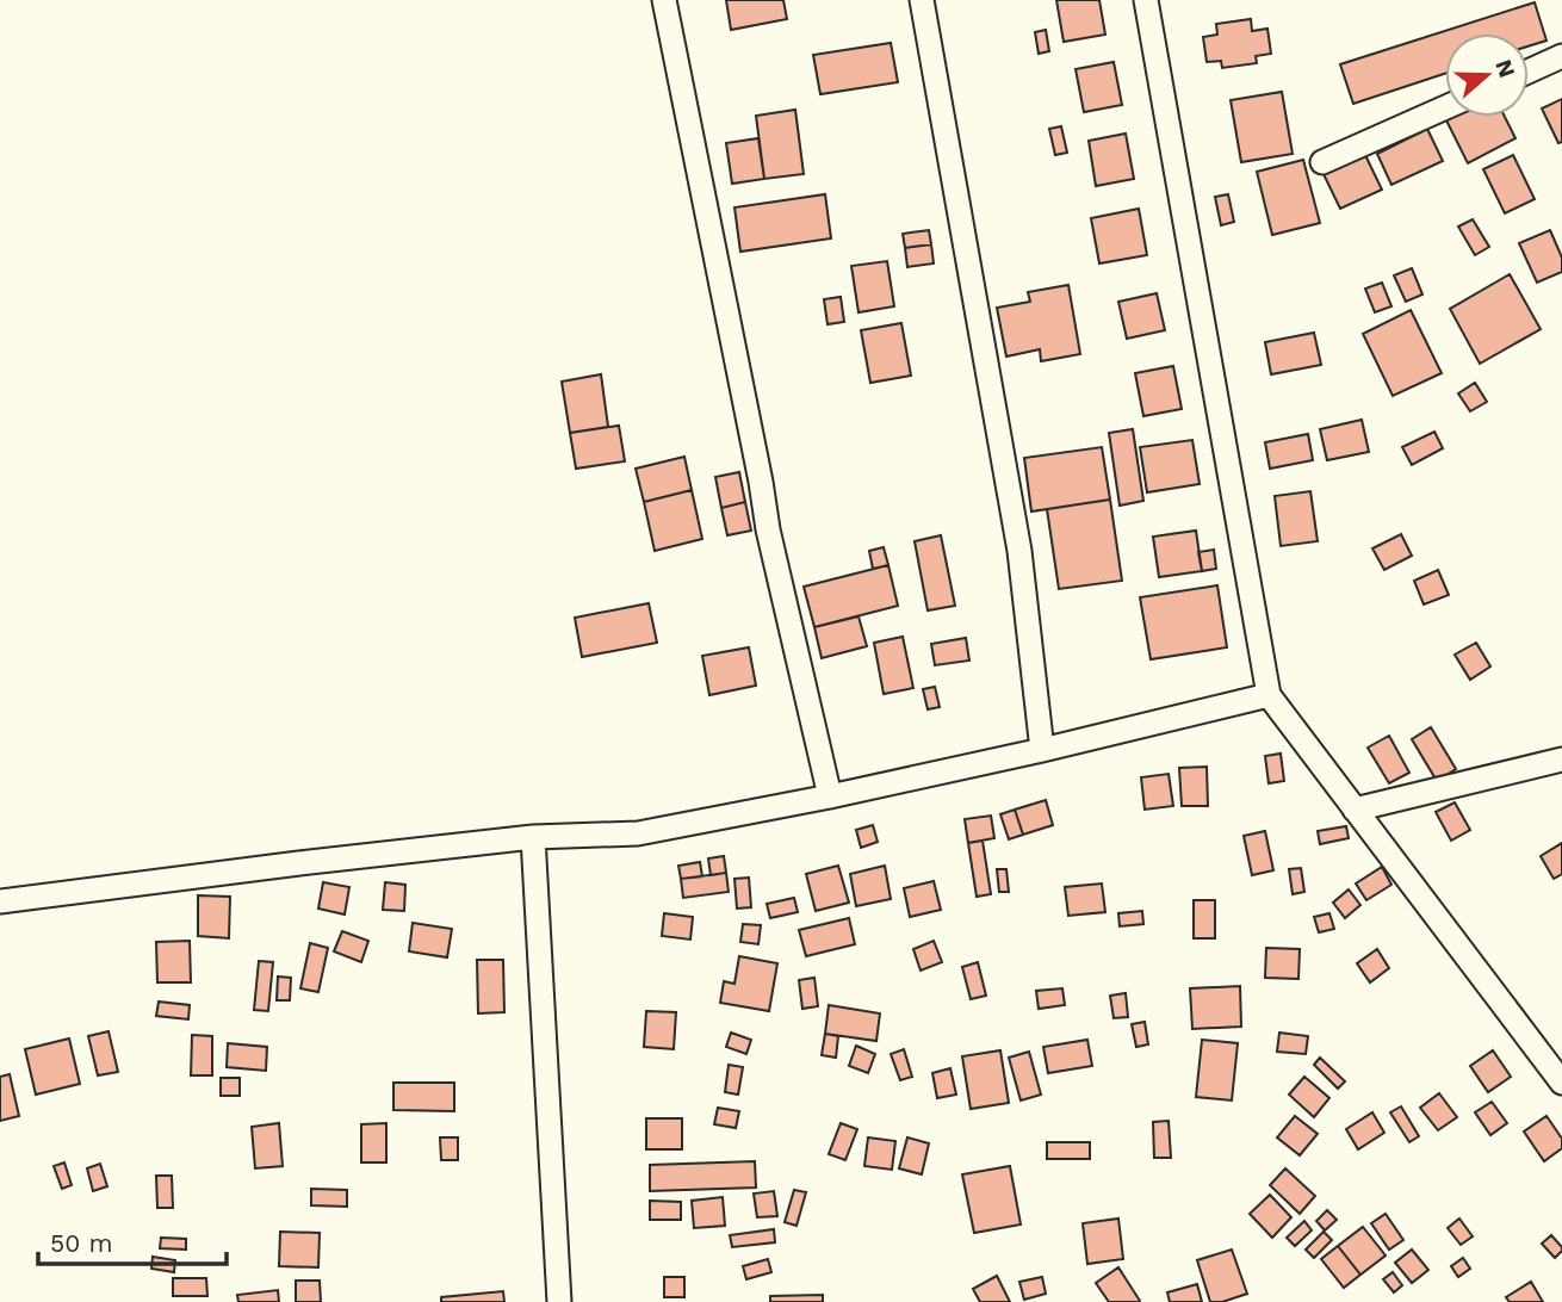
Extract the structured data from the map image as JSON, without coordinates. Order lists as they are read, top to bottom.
{
  "scale_bar": "50 m",
  "north": "right"
}
